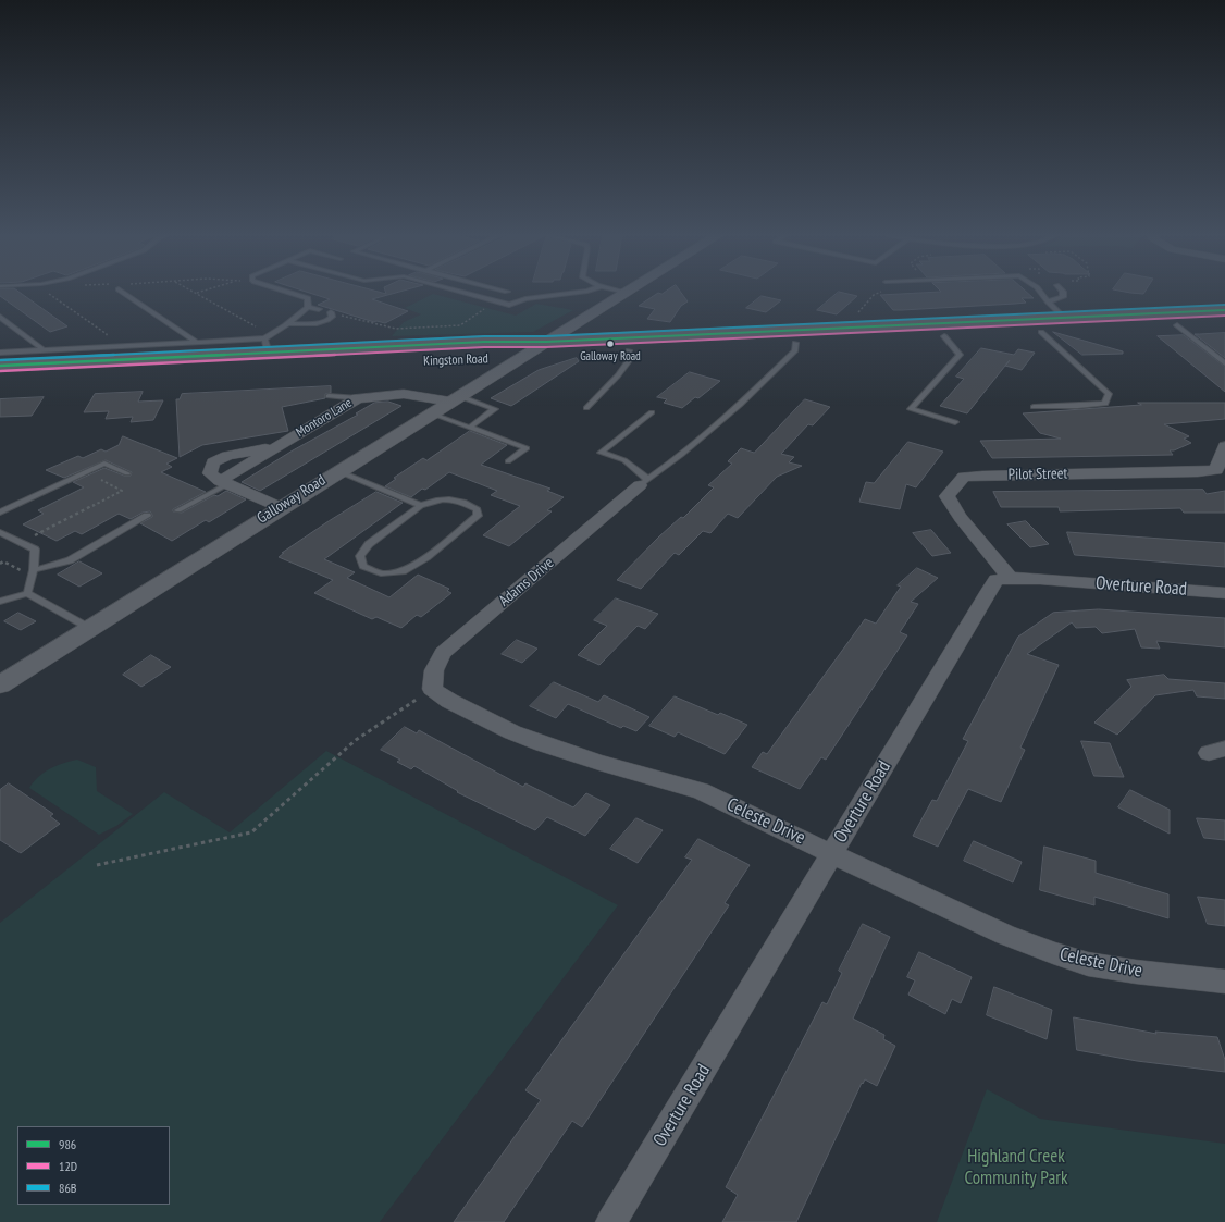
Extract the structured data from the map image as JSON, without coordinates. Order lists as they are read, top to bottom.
{
  "streets": {
    "main road": ["Kingston Road"],
    "street": [
      "Montoro Lane",
      "Pilot Street",
      "Galloway Road",
      "Adams Drive",
      "Overture Road",
      "Celeste Drive"
    ]
  },
  "crossings": [
    ["Kingston Road", "Galloway Road"],
    ["Montoro Lane", "Galloway Road"],
    ["Pilot Street", "Overture Road"],
    ["Adams Drive", "Celeste Drive"],
    ["Overture Road", "Celeste Drive"]
  ],
  "parks": ["Highland Creek Community Park"],
  "places": ["Galloway Road"],
  "lines": ["transit line 86B", "transit line 986", "transit line 12D"],
  "legend": ["986", "12D", "86B"]
}
